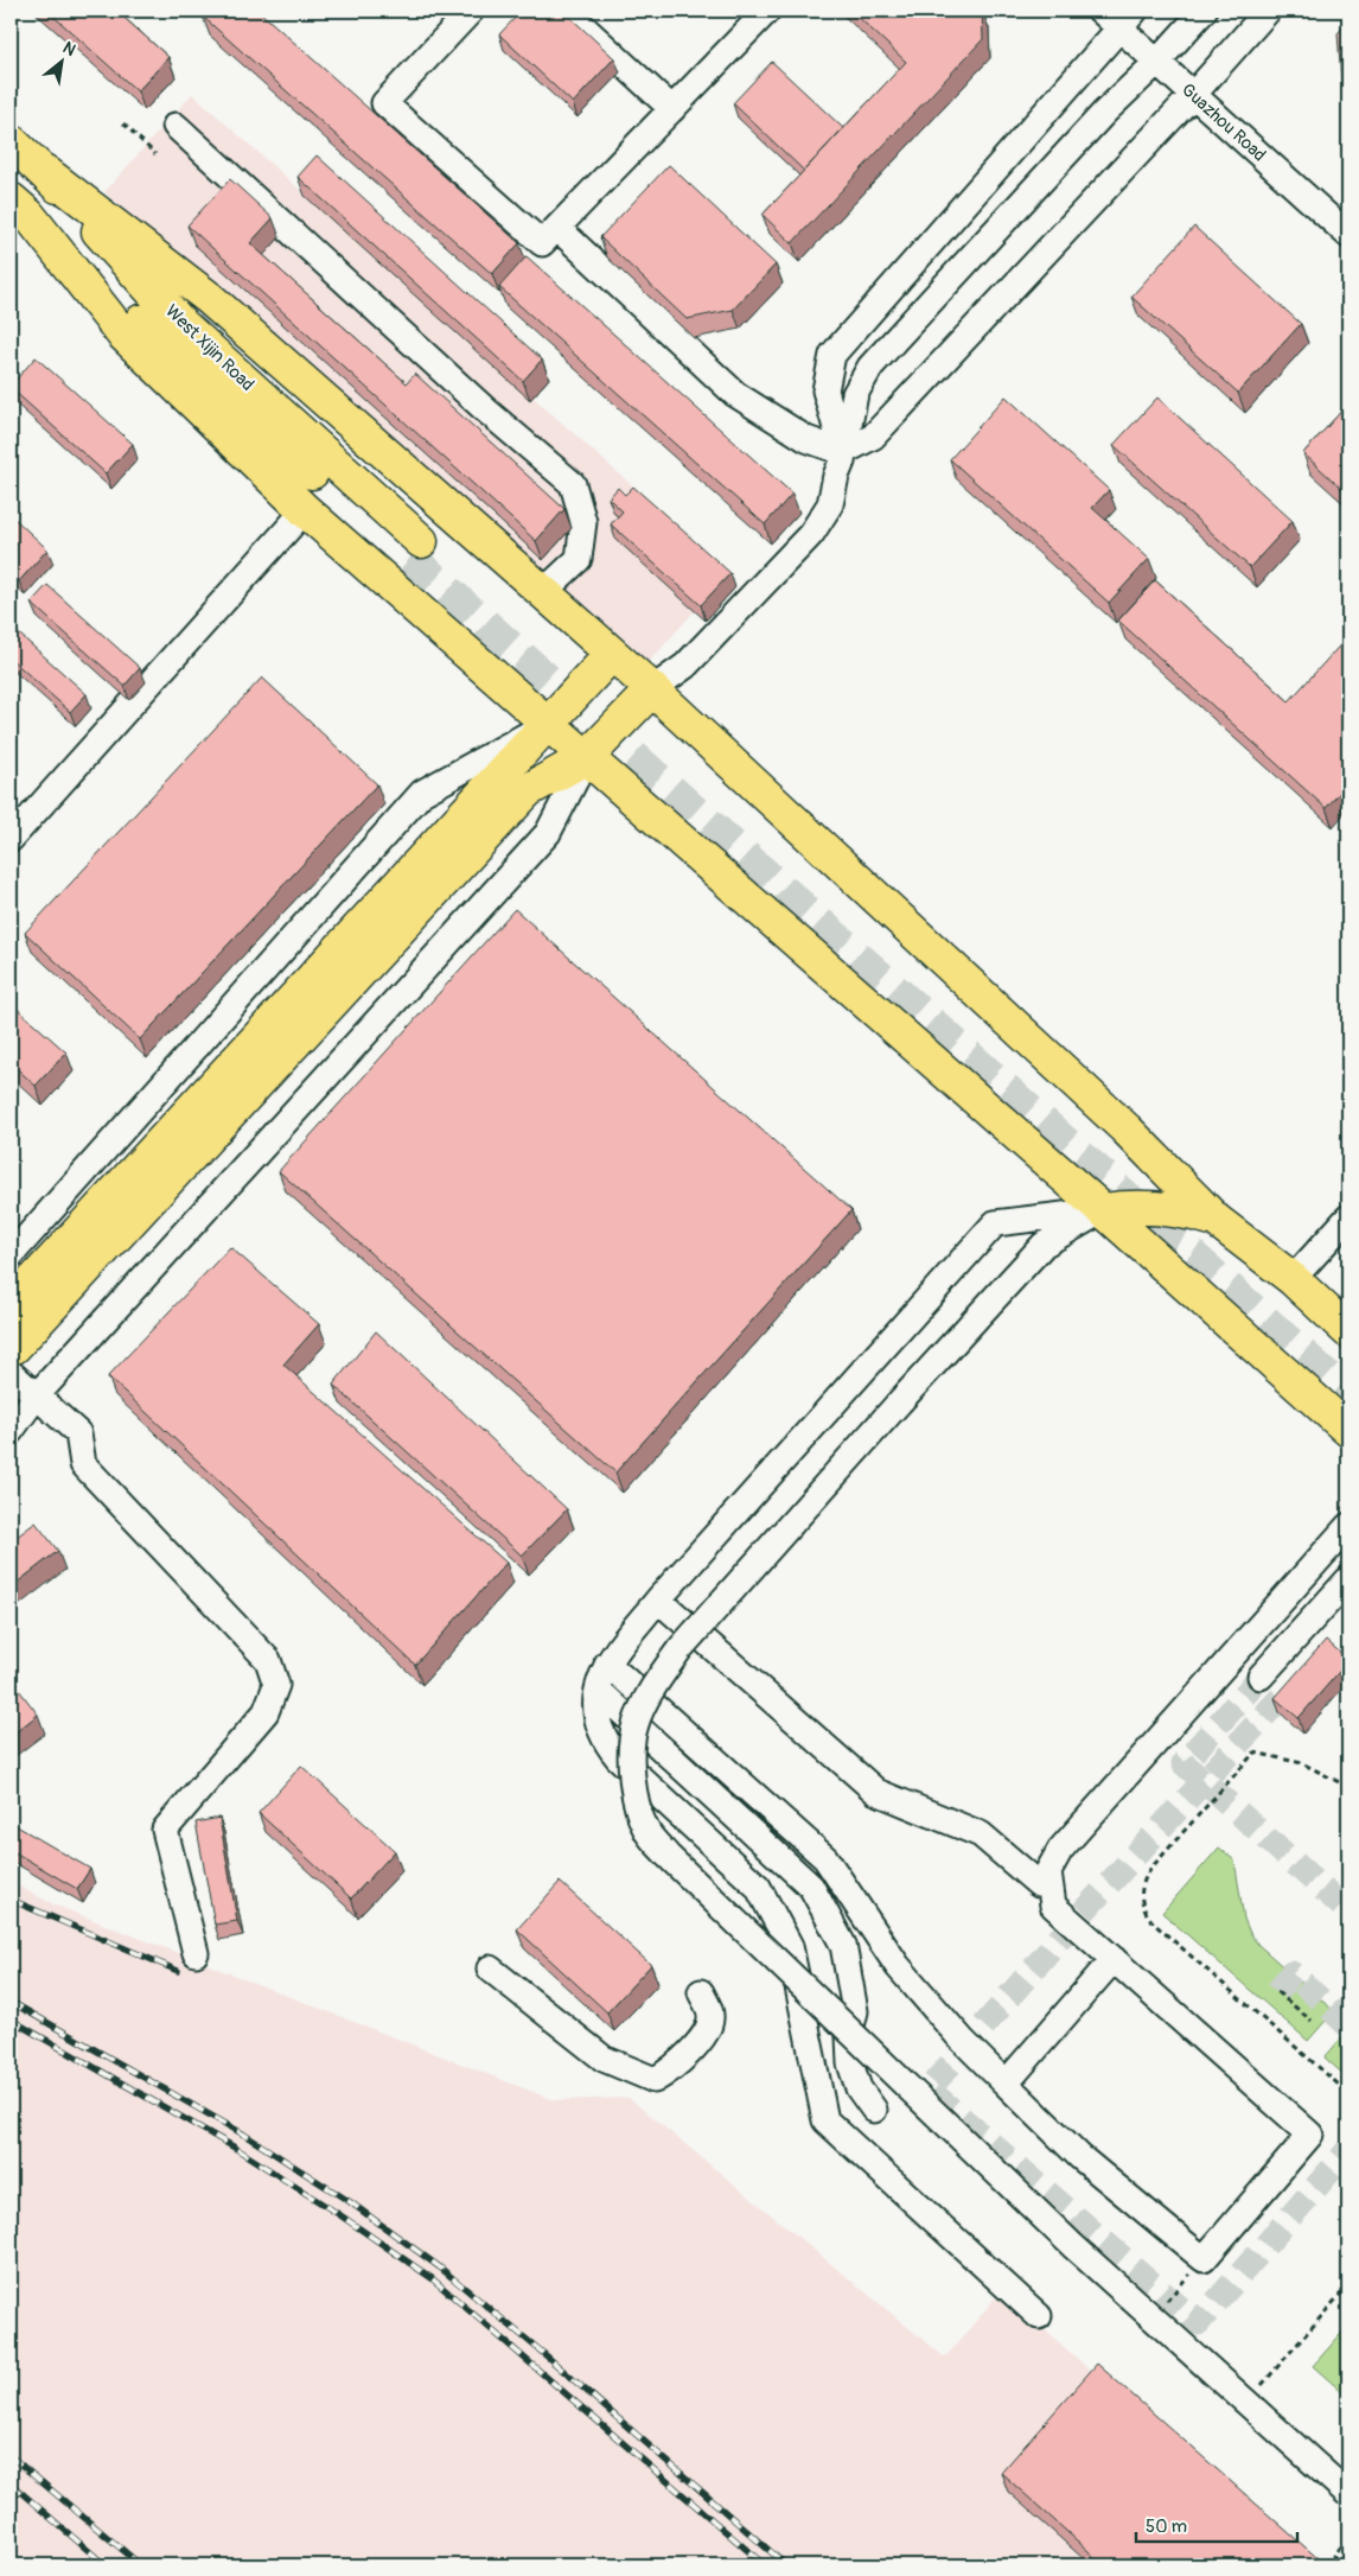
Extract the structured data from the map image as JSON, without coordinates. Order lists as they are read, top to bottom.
{
  "streets": {
    "main road": ["West Xijin Road"],
    "street": ["Guazhou Road"]
  },
  "scale_bar": "50 m",
  "north": "top right"
}
